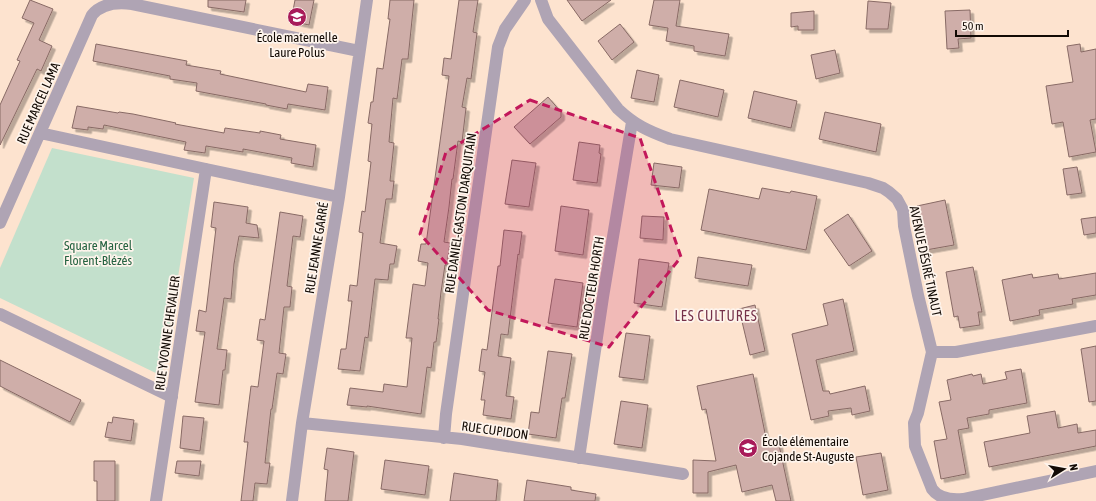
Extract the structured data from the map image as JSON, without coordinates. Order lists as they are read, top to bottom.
{
  "streets": {
    "street": [
      "RUE MARCEL LAMA",
      "RUE DANIEL-GASTON DARQUITAIN",
      "RUE JEANNE GARRÉ",
      "AVENUE DÉSIRÉ TINAUT",
      "RUE DOCTEUR HORTH",
      "RUE YVONNE CHEVALIER",
      "RUE CUPIDON"
    ]
  },
  "crossings": [
    ["RUE MARCEL LAMA", "RUE JEANNE GARRÉ"],
    ["RUE DANIEL-GASTON DARQUITAIN", "RUE CUPIDON"],
    ["RUE JEANNE GARRÉ", "RUE CUPIDON"],
    ["AVENUE DÉSIRÉ TINAUT", "RUE DOCTEUR HORTH"],
    ["RUE DOCTEUR HORTH", "RUE CUPIDON"]
  ],
  "districts": ["LES CULTURES"],
  "parks": ["Square Marcel Florent-Blézés"],
  "places": {
    "school or university": ["École maternelle Laure Polus", "École élémentaire Cojande St-Auguste"]
  },
  "scale_bar": "50 m",
  "north": "right"
}
